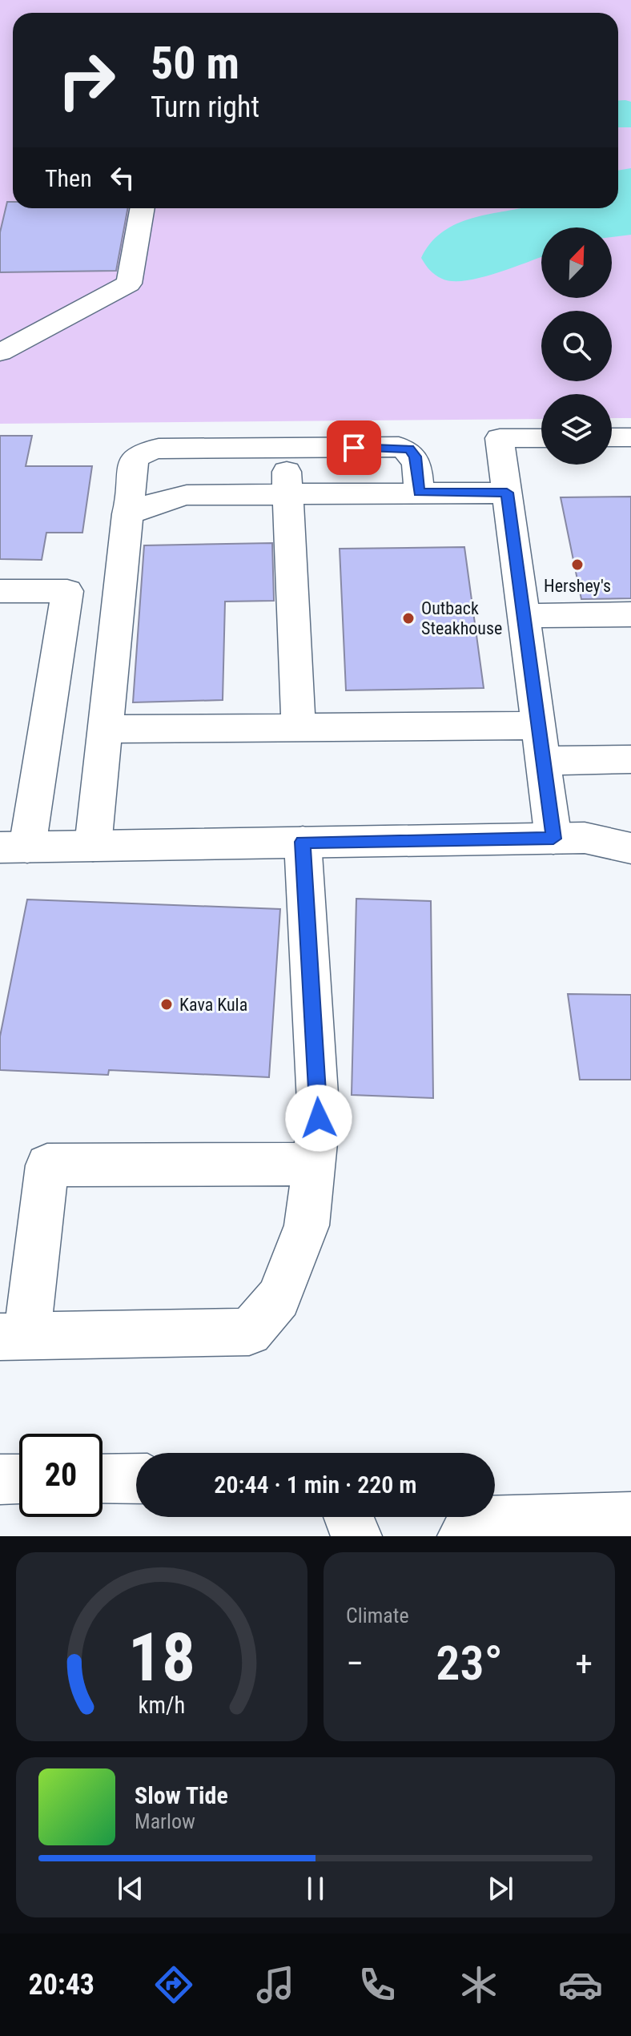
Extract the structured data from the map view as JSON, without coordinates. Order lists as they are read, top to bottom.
{
  "places": ["Hershey's", "Outback Steakhouse", "Kava Kula"],
  "north": "top right",
  "page": {
    "turn": ["50 m", "Turn right"],
    "then": "Then",
    "limit": "20",
    "trip": "20:44 · 1 min · 220 m",
    "tile": "Climate",
    "heat": ["−", "23°", "+"],
    "song": ["Slow Tide", "Marlow"],
    "tabs": "20:43",
    "gauge": ["18", "km/h"]
  }
}
